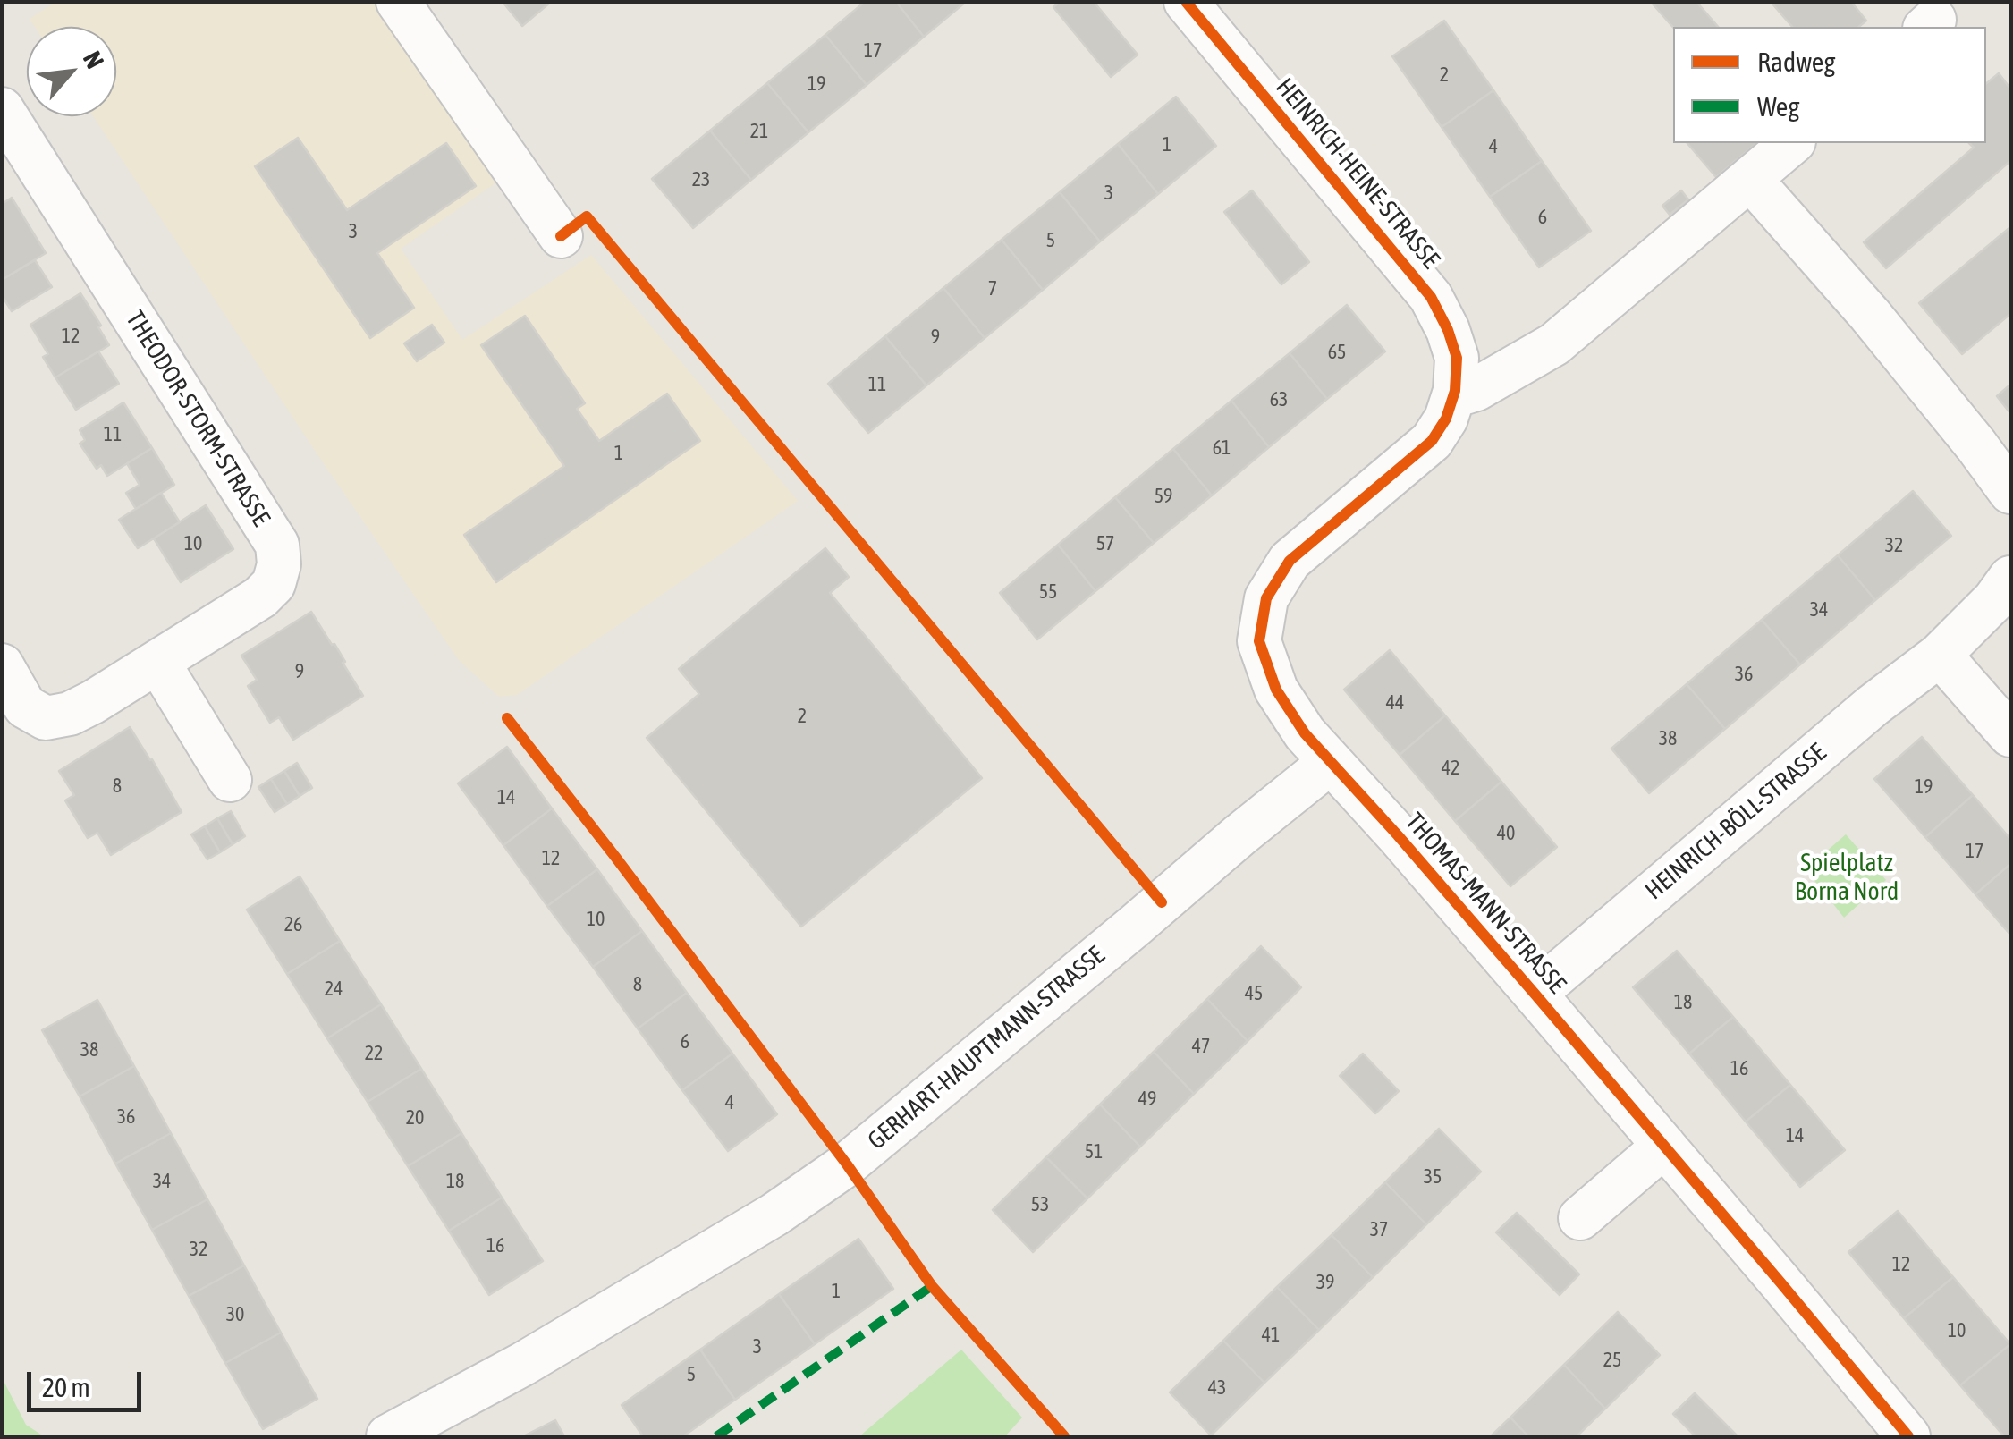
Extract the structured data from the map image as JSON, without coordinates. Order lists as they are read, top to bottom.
{
  "streets": {
    "street": [
      "HEINRICH-HEINE-STRASSE",
      "THEODOR-STORM-STRASSE",
      "HEINRICH-BÖLL-STRASSE",
      "THOMAS-MANN-STRASSE",
      "GERHART-HAUPTMANN-STRASSE"
    ]
  },
  "crossings": [
    ["HEINRICH-HEINE-STRASSE", "THOMAS-MANN-STRASSE"],
    ["HEINRICH-BÖLL-STRASSE", "THOMAS-MANN-STRASSE"],
    ["THOMAS-MANN-STRASSE", "GERHART-HAUPTMANN-STRASSE"]
  ],
  "parks": ["Spielplatz Borna Nord"],
  "house_numbers": [
    "17",
    "2",
    "19",
    "21",
    "1",
    "4",
    "23",
    "3",
    "6",
    "3",
    "5",
    "7",
    "12",
    "9",
    "65",
    "11",
    "63",
    "11",
    "61",
    "1",
    "59",
    "10",
    "57",
    "32",
    "55",
    "34",
    "9",
    "36",
    "44",
    "2",
    "38",
    "42",
    "8",
    "19",
    "14",
    "40",
    "17",
    "12",
    "10",
    "26",
    "8",
    "24",
    "45",
    "18",
    "6",
    "47",
    "38",
    "22",
    "16",
    "49",
    "4",
    "36",
    "20",
    "14",
    "51",
    "35",
    "34",
    "18",
    "53",
    "37",
    "16",
    "32",
    "12",
    "39",
    "1",
    "30",
    "10",
    "41",
    "3",
    "25",
    "5",
    "43"
  ],
  "legend": ["Radweg", "Weg"],
  "scale_bar": "20 m",
  "north": "top right"
}
